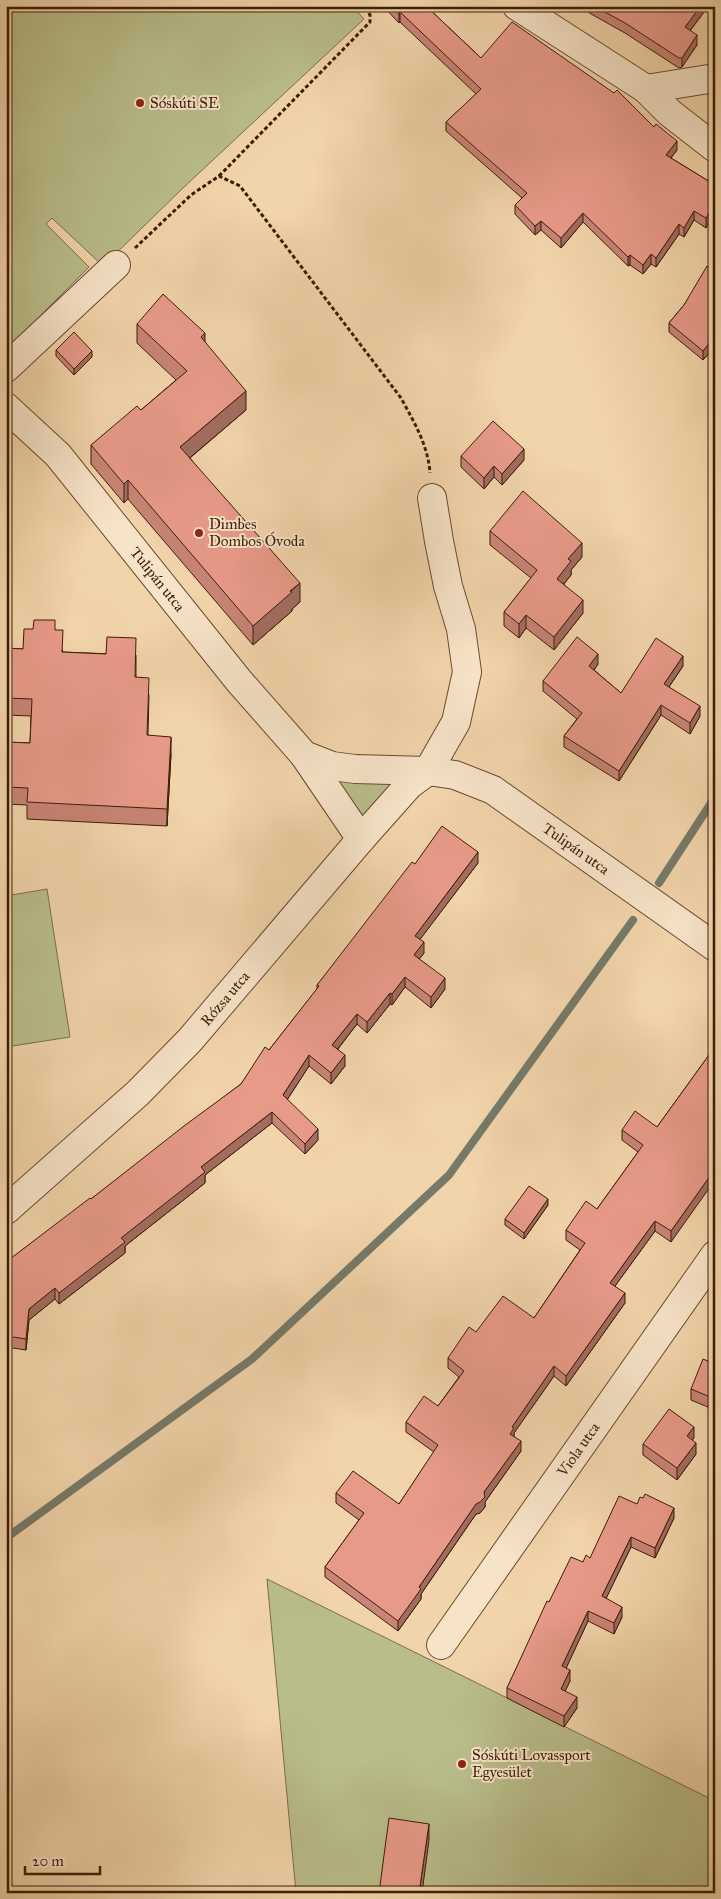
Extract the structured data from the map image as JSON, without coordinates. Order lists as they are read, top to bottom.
{
  "streets": {
    "street": ["Tulipán utca", "Rózsa utca", "Viola utca"]
  },
  "crossings": [
    ["Tulipán utca", "Rózsa utca"]
  ],
  "places": ["Sóskúti SE", "Dimbes Dombos Óvoda", "Sóskúti Lovassport Egyesület"],
  "scale_bar": "20 m"
}
